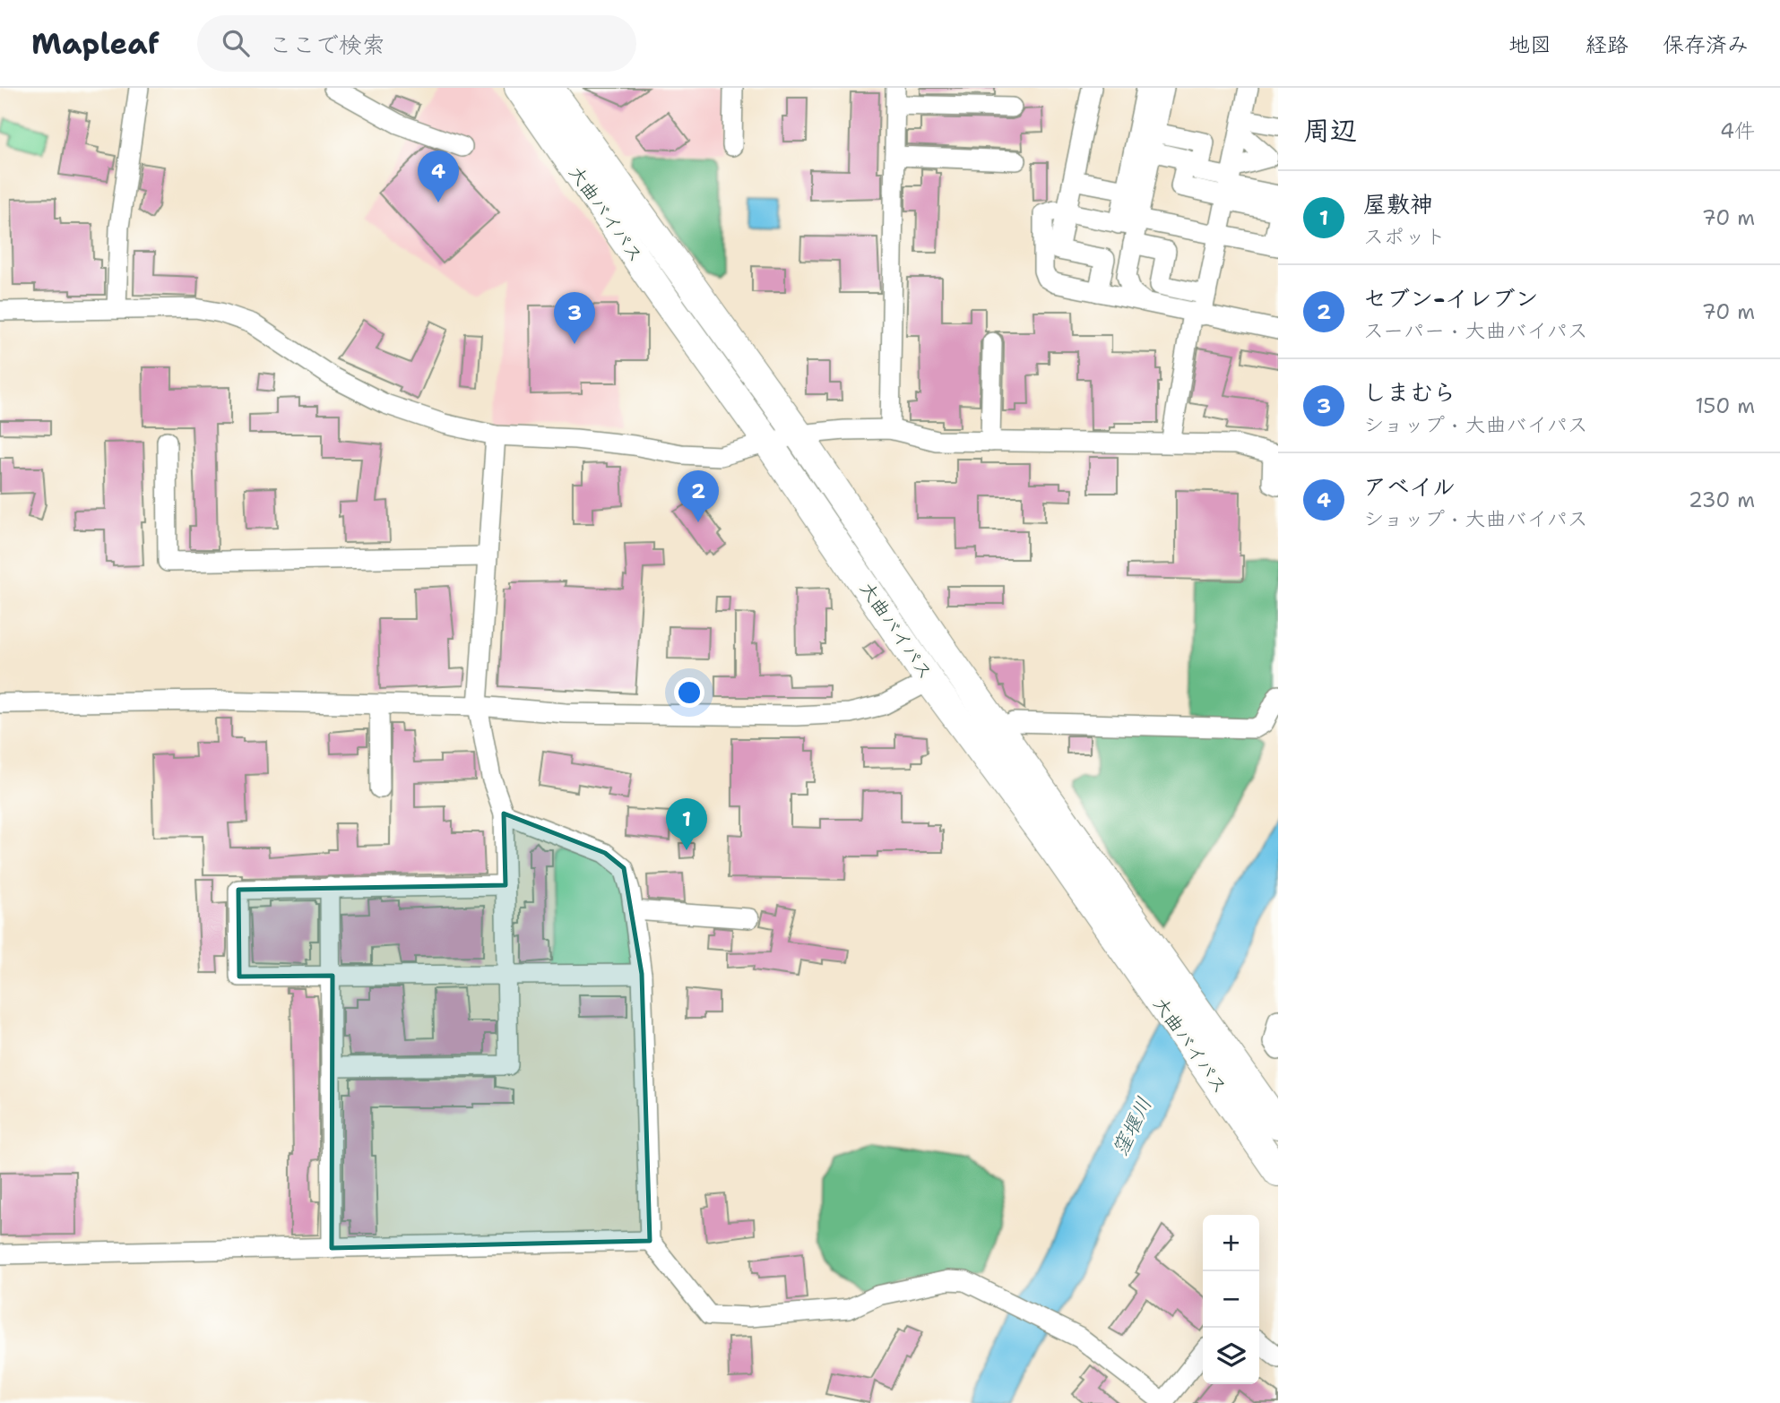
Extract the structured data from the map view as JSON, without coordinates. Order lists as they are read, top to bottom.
{
  "streets": {
    "highway": ["大曲バイパス"]
  },
  "water": ["窪堰川"],
  "page": {
    "header": "Mapleaf",
    "search": "ここで検索",
    "nav": ["地図", "経路", "保存済み"],
    "heading": ["周辺", "4件"],
    "pins": [
      "4",
      "3",
      "2",
      "1"
    ],
    "list": [
      {
        "mark": "1",
        "name": "屋敷神",
        "note": "スポット",
        "value": "70 m"
      },
      {
        "mark": "2",
        "name": "セブン-イレブン",
        "note": "スーパー · 大曲バイパス",
        "value": "70 m"
      },
      {
        "mark": "3",
        "name": "しまむら",
        "note": "ショップ · 大曲バイパス",
        "value": "150 m"
      },
      {
        "mark": "4",
        "name": "アベイル",
        "note": "ショップ · 大曲バイパス",
        "value": "230 m"
      }
    ],
    "map_buttons": ["+", "−"]
  }
}
